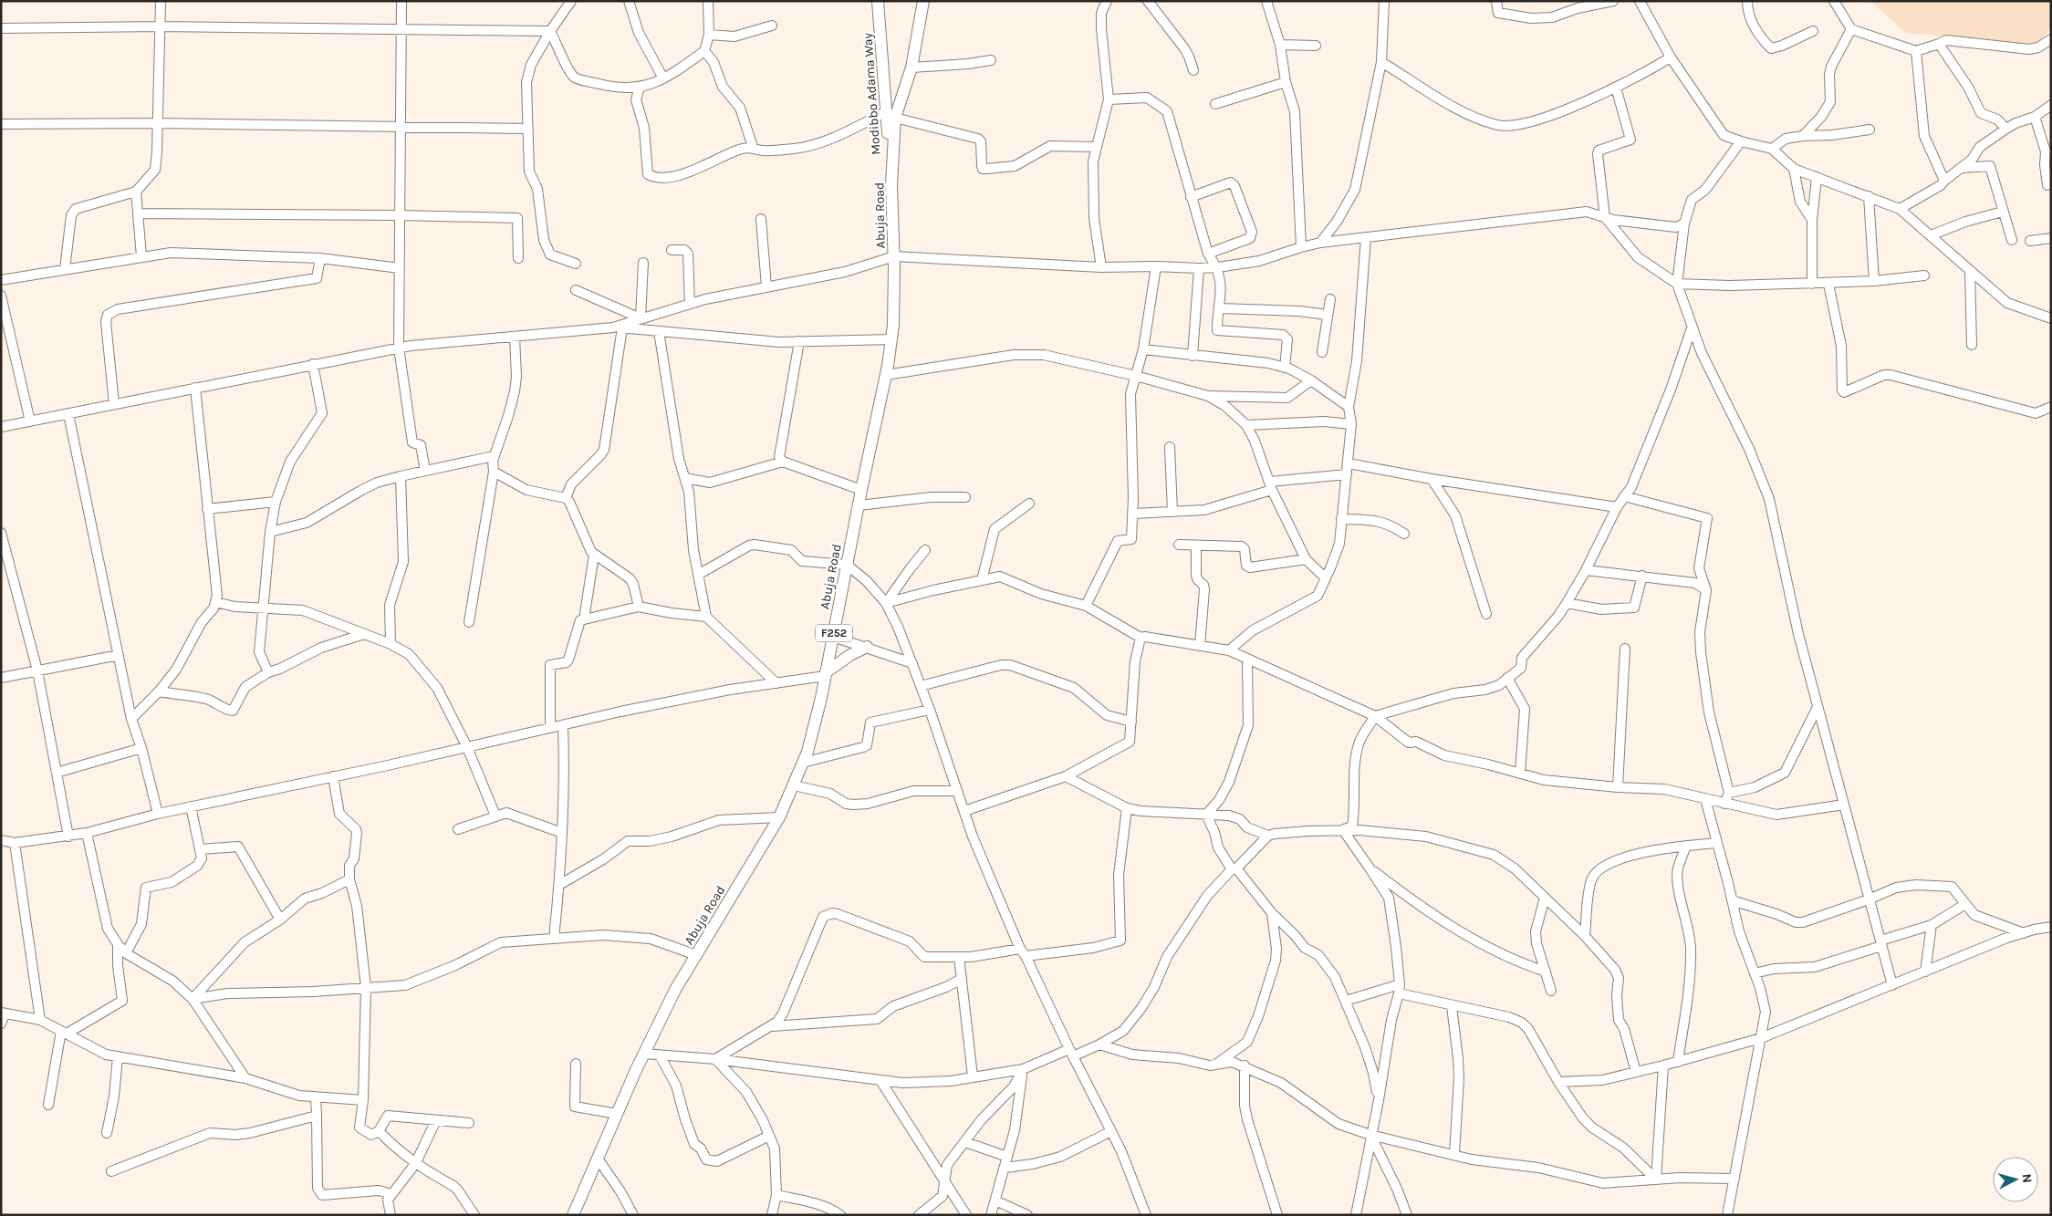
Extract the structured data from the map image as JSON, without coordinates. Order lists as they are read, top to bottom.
{
  "streets": {
    "main road": ["Modibbo Adama Way", "Abuja Road", "F252"]
  },
  "crossings": [
    ["Modibbo Adama Way", "Abuja Road"]
  ],
  "north": "right"
}
